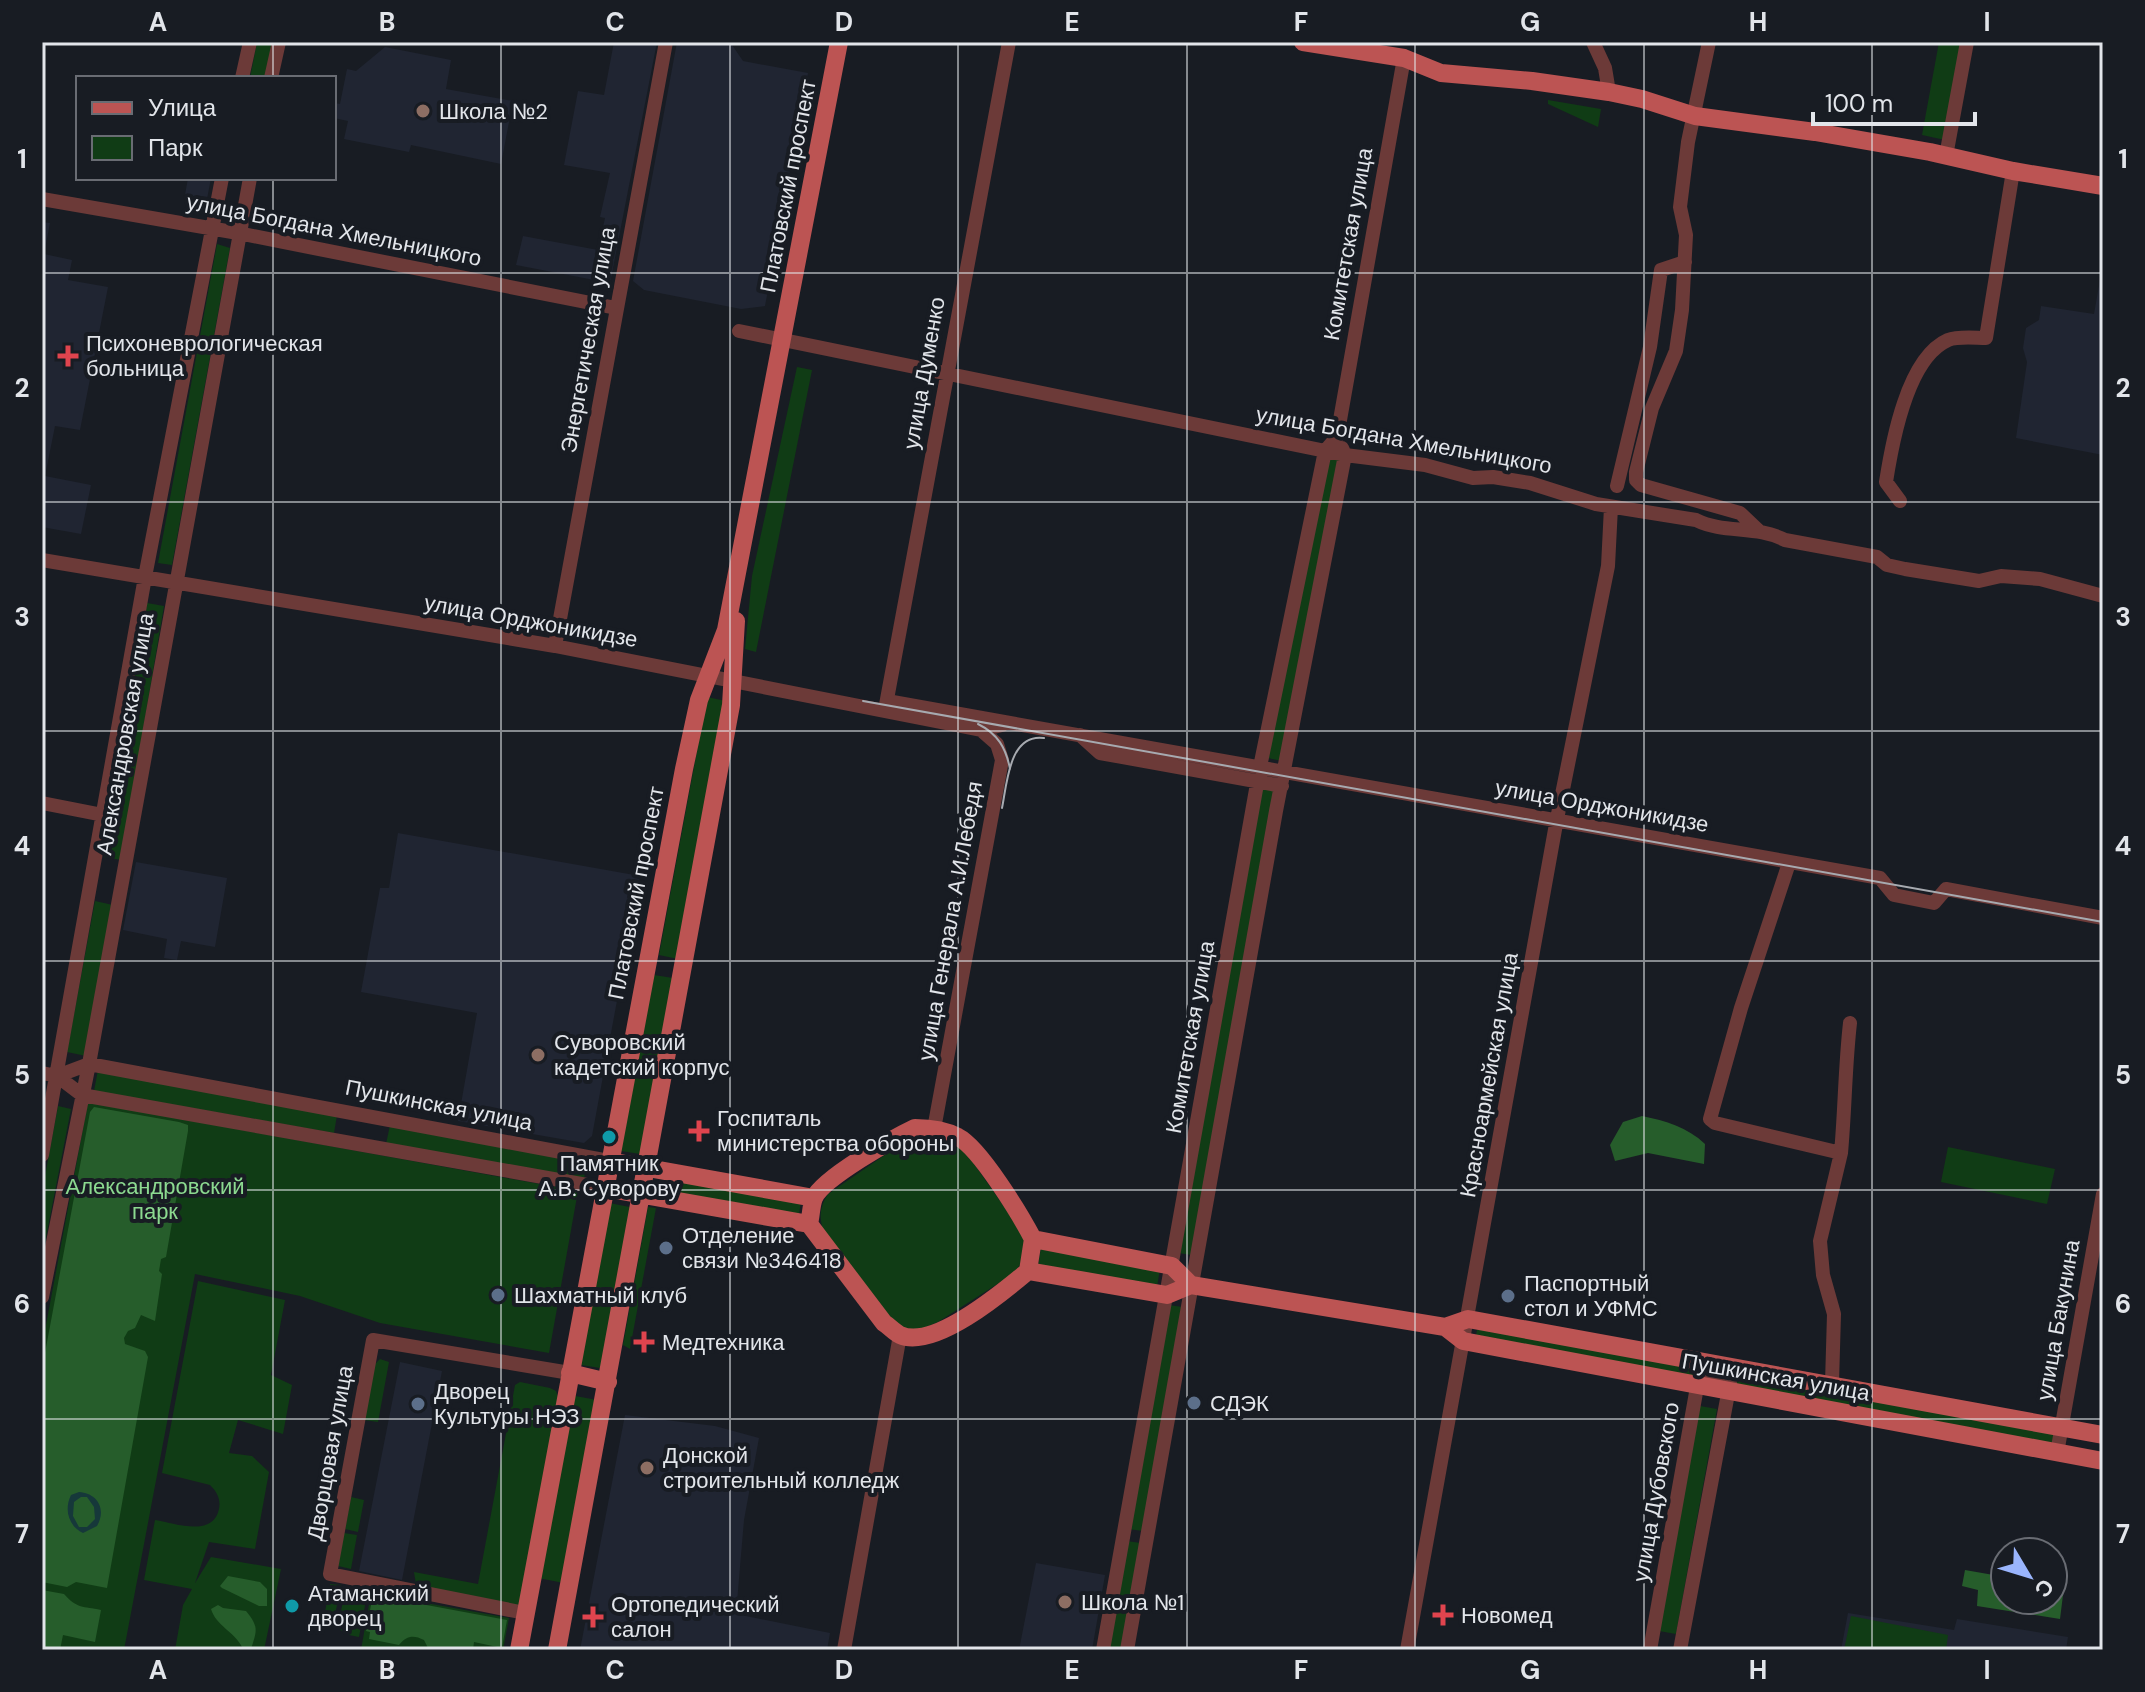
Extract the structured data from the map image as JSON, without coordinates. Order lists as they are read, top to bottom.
{
  "streets": {
    "main road": ["Платовский проспект", "Пушкинская улица"],
    "street": [
      "улица Богдана Хмельницкого",
      "Комитетская улица",
      "Энергетическая улица",
      "улица Думенко",
      "улица Орджоникидзе",
      "Александровская улица",
      "улица Генерала А.И.Лебедя",
      "Красноармейская улица",
      "улица Бакунина",
      "Дворцовая улица",
      "улица Дубовского"
    ]
  },
  "crossings": [
    ["Платовский проспект", "улица Богдана Хмельницкого"],
    ["Платовский проспект", "улица Орджоникидзе"],
    ["Платовский проспект", "Пушкинская улица"],
    ["Платовский проспект", "Дворцовая улица"],
    ["улица Богдана Хмельницкого", "Комитетская улица"],
    ["улица Богдана Хмельницкого", "Энергетическая улица"],
    ["улица Богдана Хмельницкого", "улица Думенко"],
    ["улица Богдана Хмельницкого", "Александровская улица"],
    ["улица Богдана Хмельницкого", "Красноармейская улица"],
    ["Комитетская улица", "улица Орджоникидзе"],
    ["Комитетская улица", "Пушкинская улица"],
    ["Энергетическая улица", "улица Орджоникидзе"],
    ["улица Думенко", "улица Орджоникидзе"],
    ["улица Орджоникидзе", "Александровская улица"],
    ["улица Орджоникидзе", "улица Генерала А.И.Лебедя"],
    ["улица Орджоникидзе", "Красноармейская улица"],
    ["Александровская улица", "Пушкинская улица"],
    ["улица Генерала А.И.Лебедя", "Пушкинская улица"],
    ["Красноармейская улица", "Пушкинская улица"],
    ["Пушкинская улица", "улица Бакунина"],
    ["Пушкинская улица", "улица Дубовского"]
  ],
  "parks": ["Александровский парк"],
  "places": {
    "other": [
      "Школа №2",
      "Суворовский кадетский корпус",
      "Памятник А.В. Суворову",
      "Отделение связи №346418",
      "Шахматный клуб",
      "Паспортный стол и УФМС",
      "СДЭК",
      "Дворец Культуры НЭЗ",
      "Донской строительный колледж",
      "Школа №1",
      "Атаманский дворец"
    ],
    "health": [
      "Психоневрологическая больница",
      "Госпиталь министерства обороны",
      "Медтехника",
      "Новомед",
      "Ортопедический салон"
    ]
  },
  "legend": ["Улица", "Парк"],
  "scale_bar": "100 m",
  "north": "bottom right",
  "grid": {
    "columns": [
      "A",
      "B",
      "C",
      "D",
      "E",
      "F",
      "G",
      "H",
      "I"
    ],
    "rows": [
      "1",
      "2",
      "3",
      "4",
      "5",
      "6",
      "7"
    ]
  }
}
